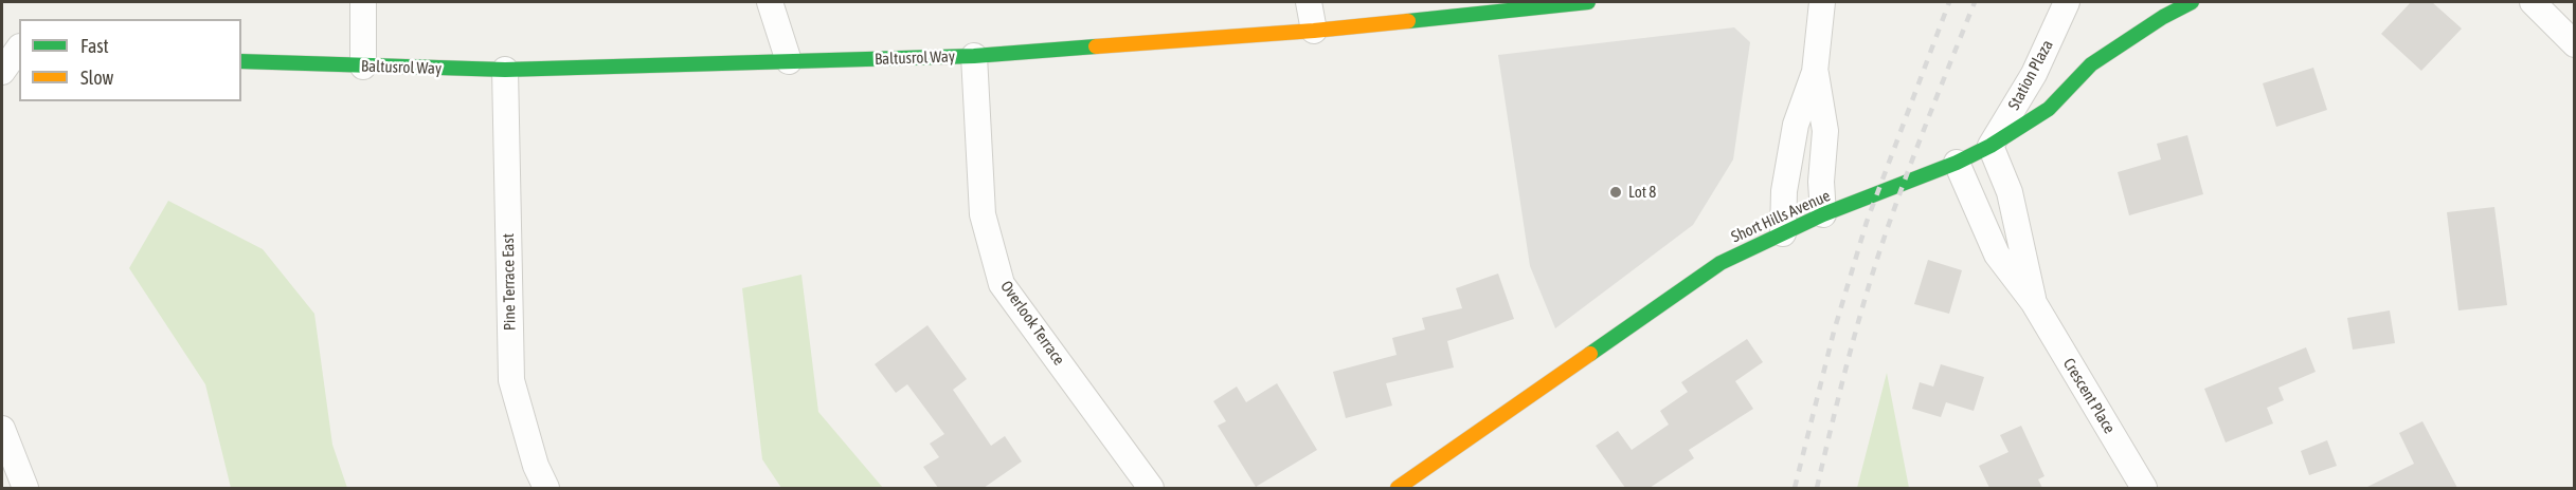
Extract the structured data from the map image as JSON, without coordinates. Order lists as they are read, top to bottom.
{
  "streets": {
    "street": [
      "Baltusrol Way",
      "Station Plaza",
      "Short Hills Avenue",
      "Pine Terrace East",
      "Overlook Terrace",
      "Crescent Place"
    ]
  },
  "crossings": [
    ["Baltusrol Way", "Pine Terrace East"],
    ["Baltusrol Way", "Overlook Terrace"],
    ["Station Plaza", "Short Hills Avenue"],
    ["Station Plaza", "Crescent Place"],
    ["Short Hills Avenue", "Crescent Place"]
  ],
  "places": ["Lot 8"],
  "legend": ["Fast", "Slow"]
}
